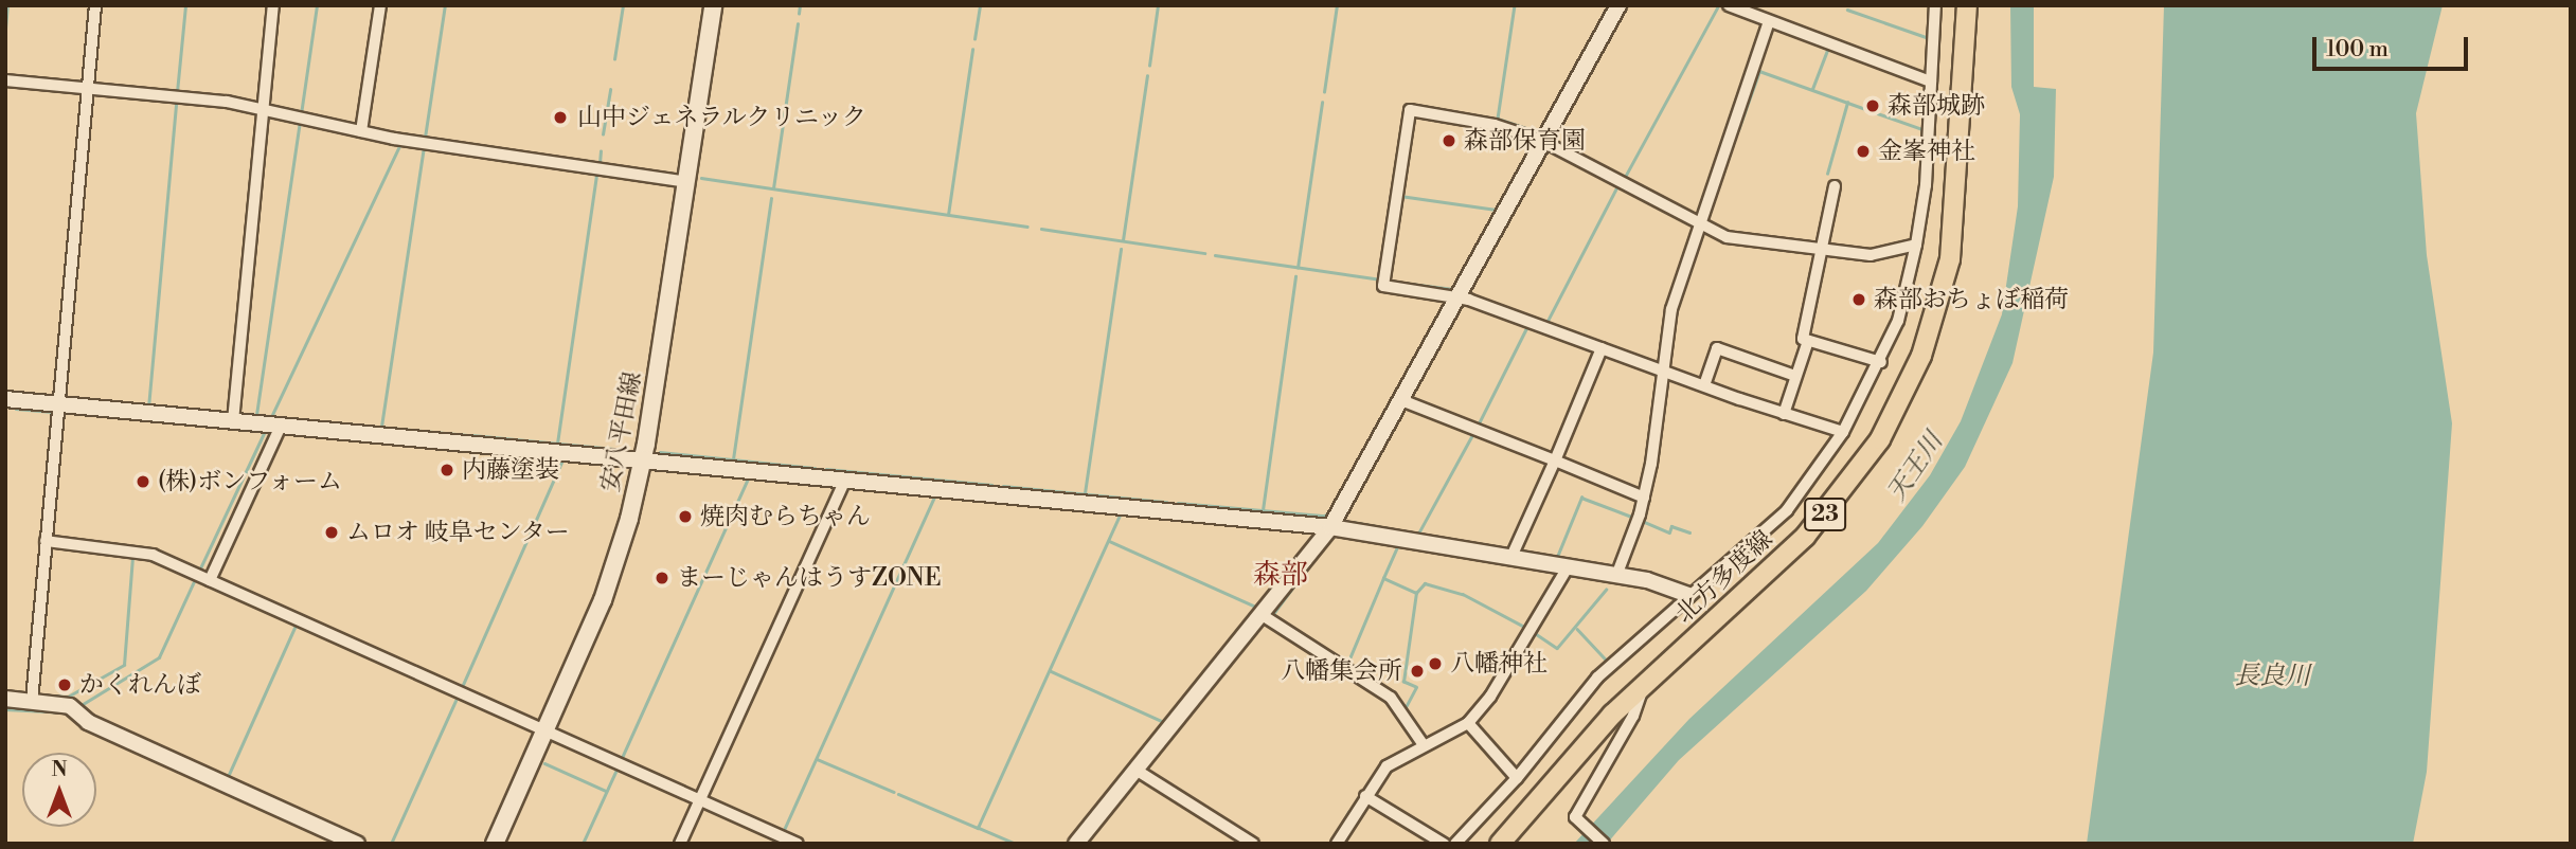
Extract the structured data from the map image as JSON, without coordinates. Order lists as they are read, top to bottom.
{
  "streets": {
    "main road": ["安八平田線", "23", "北方多度線"]
  },
  "districts": ["森部"],
  "water": ["天王川", "長良川"],
  "places": [
    "森部城跡",
    "山中ジェネラルクリニック",
    "森部保育園",
    "金峯神社",
    "森部おちょぼ稲荷",
    "内藤塗装",
    "(株)ボンフォーム",
    "焼肉むらちゃん",
    "ムロオ 岐阜センター",
    "まーじゃんはうすZONE",
    "八幡神社",
    "八幡集会所",
    "かくれんぼ"
  ],
  "scale_bar": "100 m",
  "north": "top"
}
